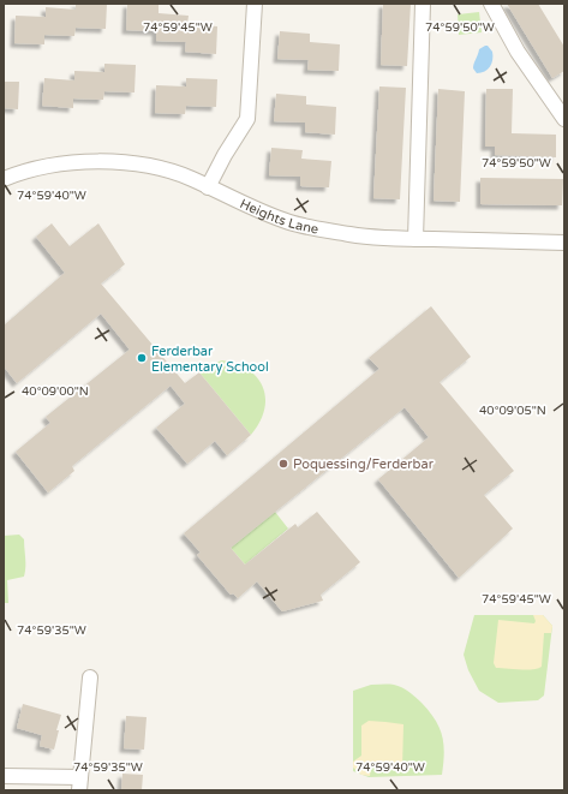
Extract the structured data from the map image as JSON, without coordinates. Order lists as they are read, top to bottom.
{
  "streets": {
    "street": ["Heights Lane"]
  },
  "places": ["Ferderbar Elementary School", "Poquessing/Ferderbar"],
  "coordinates": [
    "74°59'45\"W",
    "74°59'50\"W",
    "74°59'40\"W",
    "40°09'00\"N",
    "40°09'05\"N",
    "74°59'35\"W"
  ]
}
